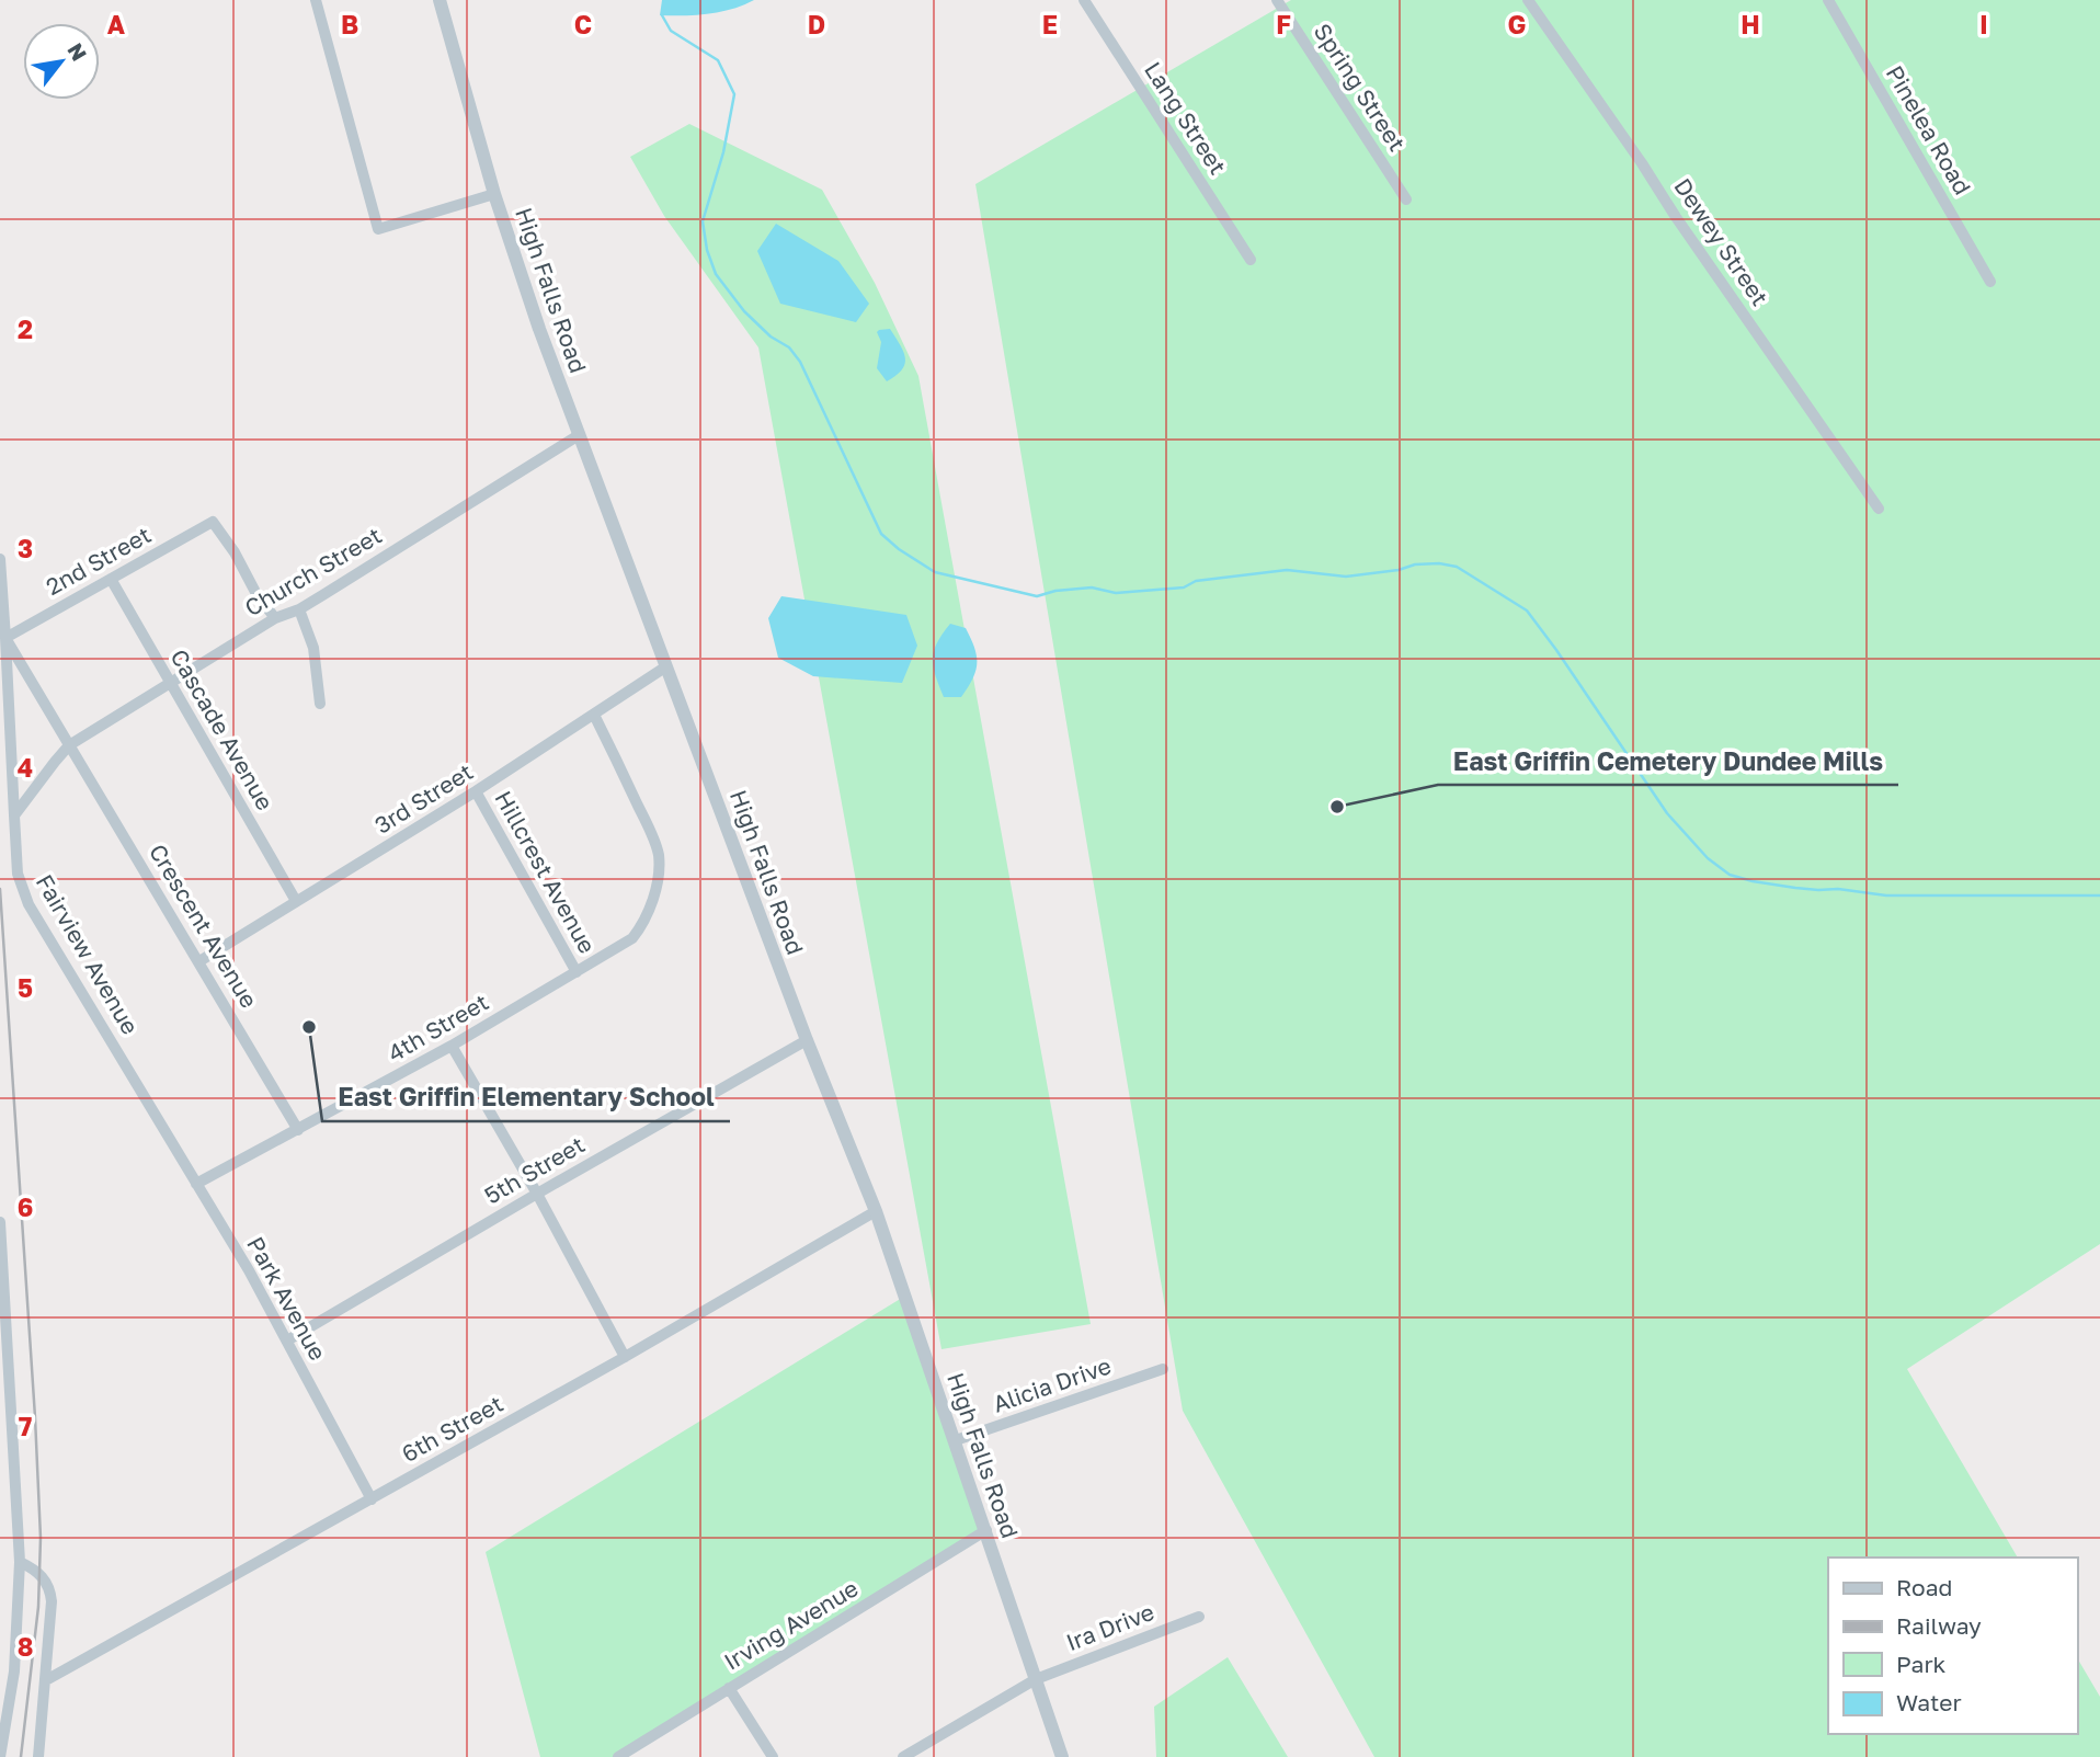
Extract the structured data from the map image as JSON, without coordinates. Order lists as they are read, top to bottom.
{
  "streets": {
    "street": [
      "Spring Street",
      "Lang Street",
      "Pinelea Road",
      "Dewey Street",
      "High Falls Road",
      "2nd Street",
      "Church Street",
      "Cascade Avenue",
      "3rd Street",
      "Hillcrest Avenue",
      "Crescent Avenue",
      "Fairview Avenue",
      "4th Street",
      "5th Street",
      "Park Avenue",
      "Alicia Drive",
      "6th Street",
      "Irving Avenue",
      "Ira Drive"
    ]
  },
  "crossings": [
    ["High Falls Road", "Church Street"],
    ["High Falls Road", "3rd Street"],
    ["High Falls Road", "5th Street"],
    ["High Falls Road", "Alicia Drive"],
    ["High Falls Road", "6th Street"],
    ["High Falls Road", "Irving Avenue"],
    ["High Falls Road", "Ira Drive"],
    ["2nd Street", "Church Street"],
    ["2nd Street", "Cascade Avenue"],
    ["2nd Street", "Fairview Avenue"],
    ["Church Street", "Cascade Avenue"],
    ["Church Street", "Crescent Avenue"],
    ["Cascade Avenue", "3rd Street"],
    ["3rd Street", "Hillcrest Avenue"],
    ["3rd Street", "Crescent Avenue"],
    ["3rd Street", "4th Street"],
    ["Hillcrest Avenue", "4th Street"],
    ["Crescent Avenue", "4th Street"],
    ["Fairview Avenue", "Park Avenue"],
    ["4th Street", "Park Avenue"],
    ["5th Street", "Park Avenue"],
    ["Park Avenue", "6th Street"]
  ],
  "places": ["East Griffin Cemetery Dundee Mills", "East Griffin Elementary School"],
  "legend": [
    "Road",
    "Railway",
    "Park",
    "Water"
  ],
  "north": "top right",
  "grid": {
    "columns": [
      "A",
      "B",
      "C",
      "D",
      "E",
      "F",
      "G",
      "H",
      "I"
    ],
    "rows": [
      "2",
      "3",
      "4",
      "5",
      "6",
      "7",
      "8"
    ]
  }
}
